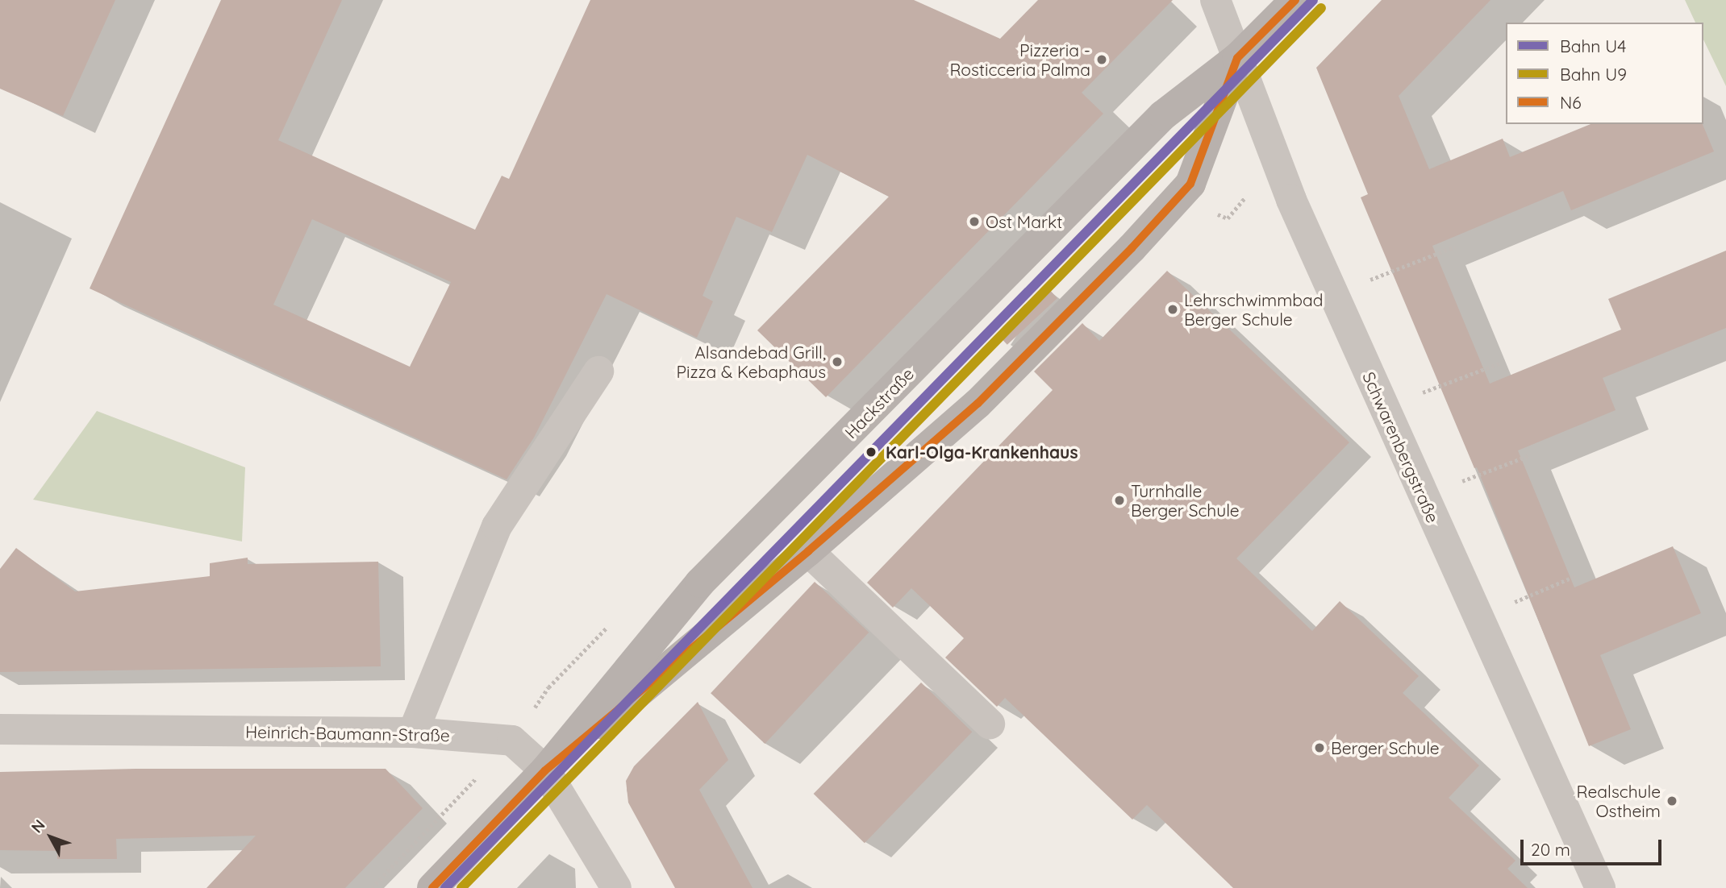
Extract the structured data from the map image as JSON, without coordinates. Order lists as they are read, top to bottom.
{
  "streets": {
    "main road": ["Hackstraße"],
    "street": ["Schwarenbergstraße", "Heinrich-Baumann-Straße"]
  },
  "crossings": [
    ["Hackstraße", "Schwarenbergstraße"],
    ["Hackstraße", "Heinrich-Baumann-Straße"]
  ],
  "places": [
    "Pizzeria - Rosticceria Palma",
    "Ost Markt",
    "Lehrschwimmbad Berger Schule",
    "Alsandebad Grill, Pizza & Kebaphaus",
    "Karl-Olga-Krankenhaus",
    "Turnhalle Berger Schule",
    "Berger Schule",
    "Realschule Ostheim"
  ],
  "lines": ["rail line U4", "transit line N6", "rail line U9"],
  "legend": ["Bahn U4", "Bahn U9", "N6"],
  "scale_bar": "20 m",
  "north": "top left"
}
